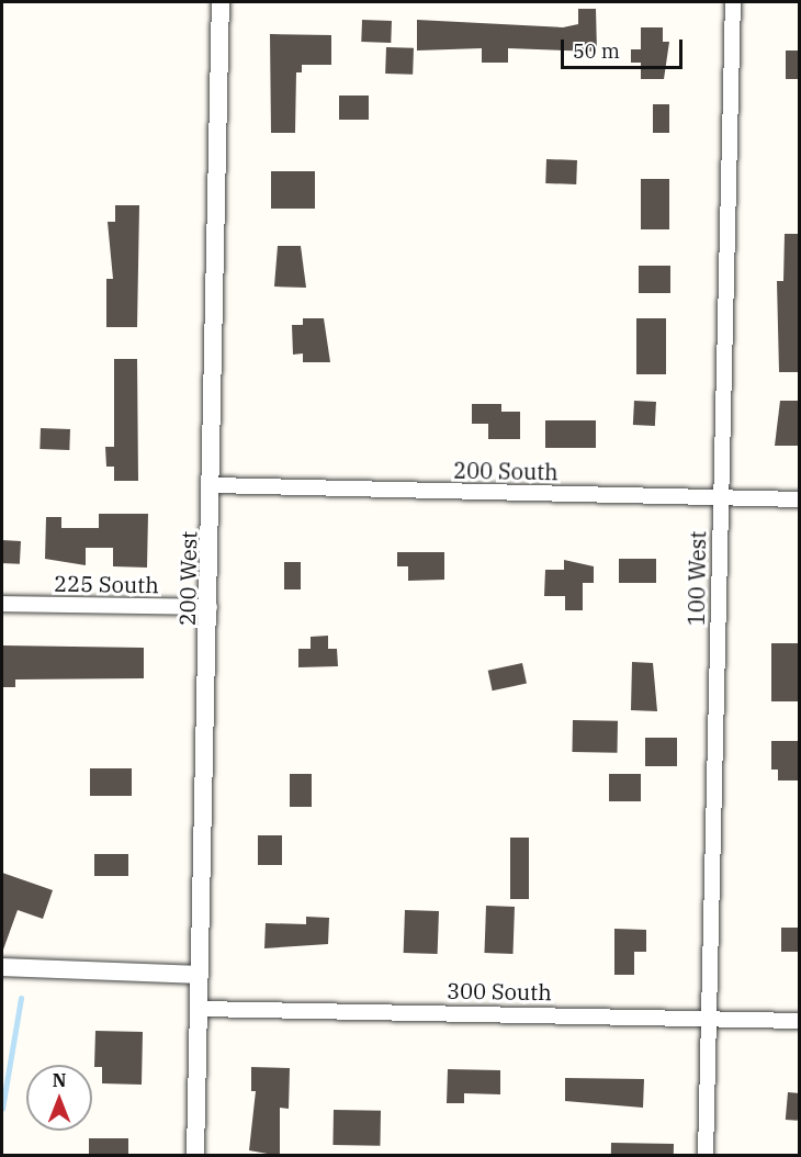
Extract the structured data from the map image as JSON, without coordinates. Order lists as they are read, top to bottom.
{
  "streets": {
    "street": [
      "200 South",
      "200 West",
      "100 West",
      "225 South",
      "300 South"
    ]
  },
  "crossings": [
    ["200 South", "200 West"],
    ["200 South", "100 West"],
    ["200 West", "225 South"],
    ["200 West", "300 South"],
    ["100 West", "300 South"]
  ],
  "scale_bar": "50 m",
  "north": "top"
}
